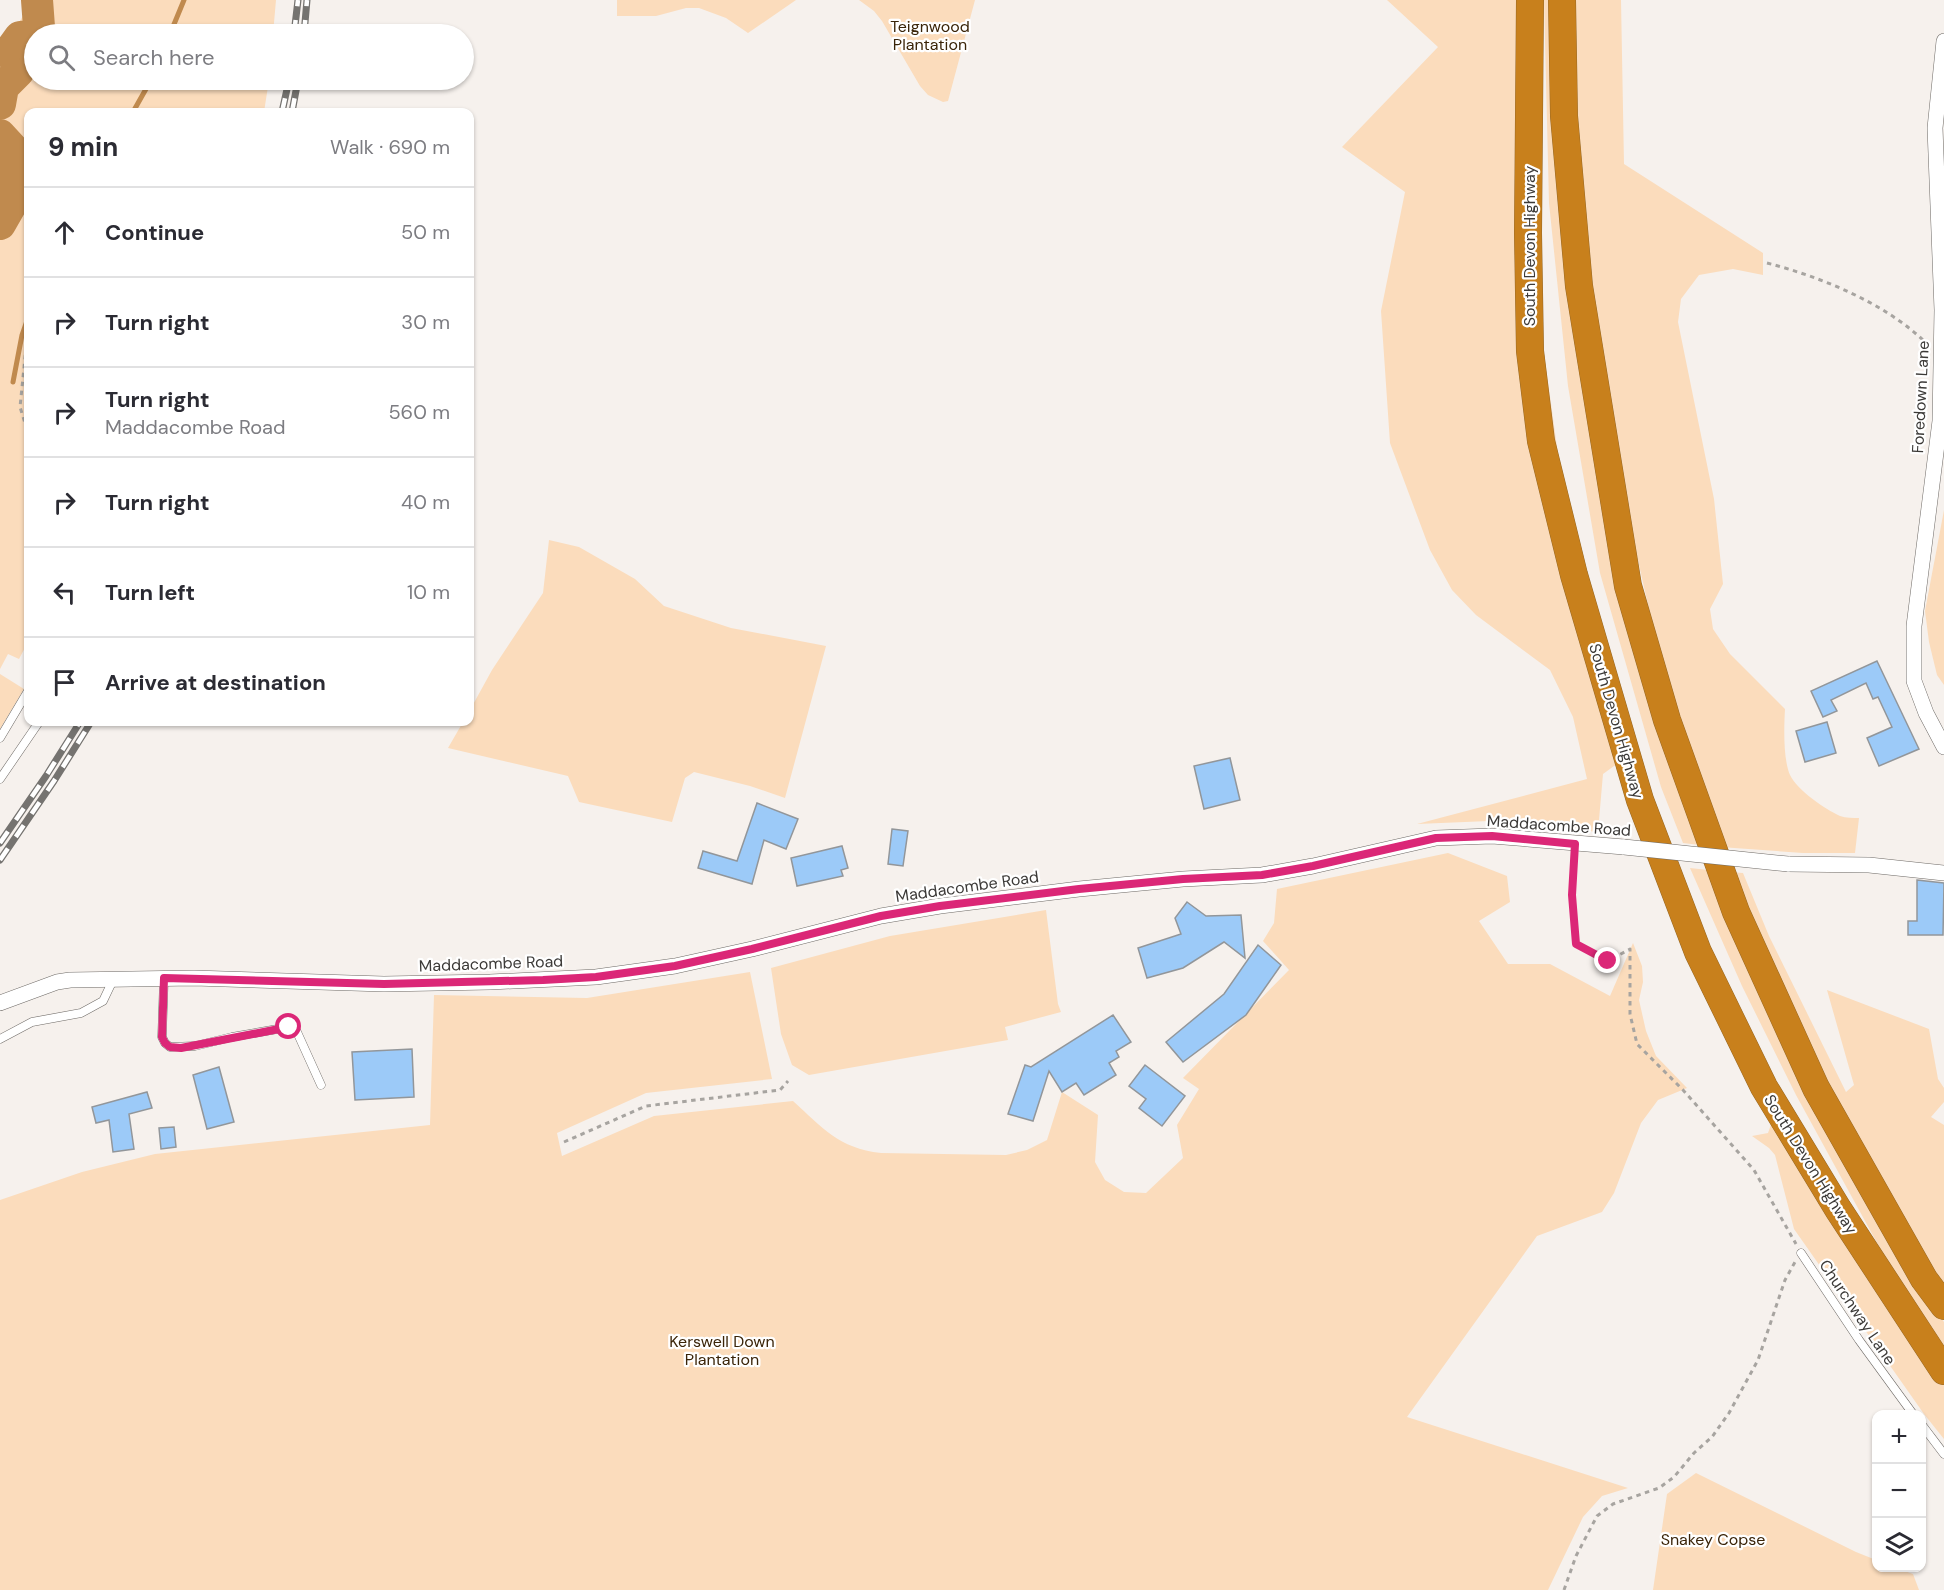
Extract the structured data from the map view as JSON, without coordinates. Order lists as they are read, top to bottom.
{
  "streets": {
    "highway": ["South Devon Highway"],
    "street": ["Foredown Lane", "Maddacombe Road"],
    "lane": ["Churchway Lane"]
  },
  "parks": ["Teignwood Plantation", "Kerswell Down Plantation", "Snakey Copse"],
  "page": {
    "search": "Search here",
    "heading": ["9 min", "Walk · 690 m"],
    "list": [
      ["Continue", "50 m"],
      ["Turn right", "30 m"],
      ["Turn right", "Maddacombe Road", "560 m"],
      ["Turn right", "40 m"],
      ["Turn left", "10 m"],
      "Arrive at destination"
    ],
    "map_buttons": ["+", "−"]
  }
}
